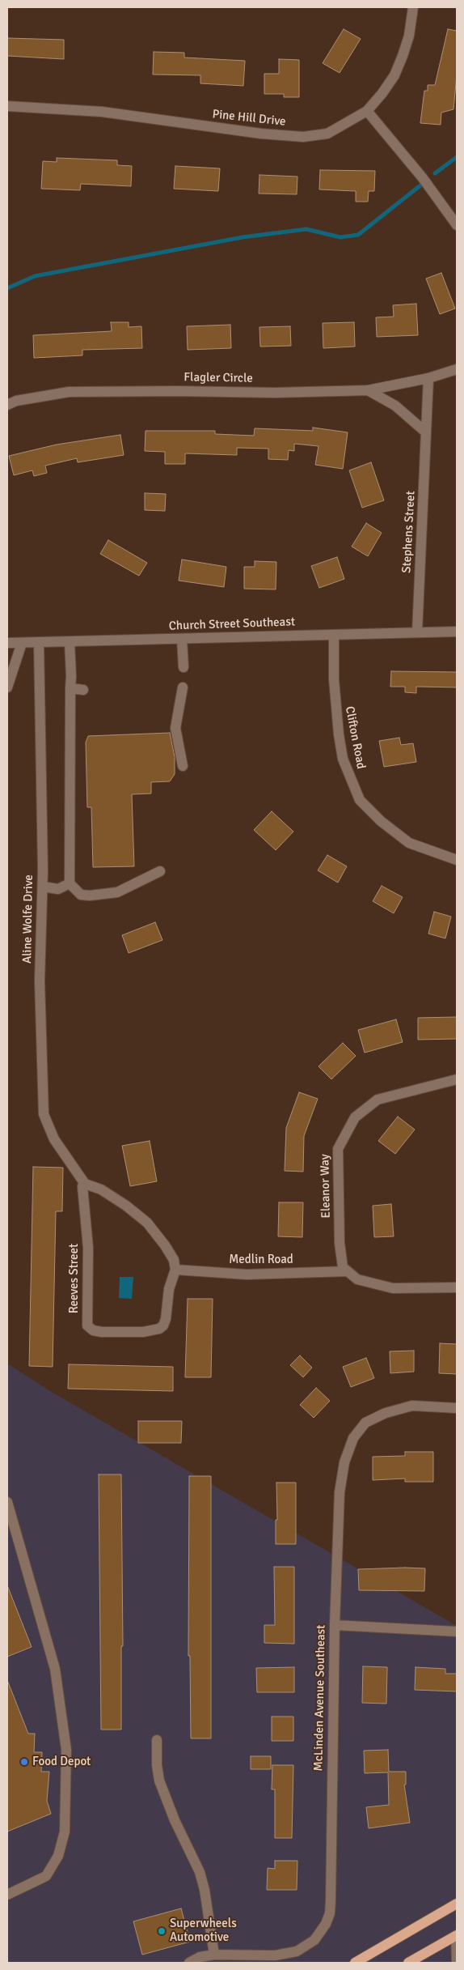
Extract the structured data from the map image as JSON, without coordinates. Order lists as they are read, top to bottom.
{
  "streets": {
    "street": [
      "Pine Hill Drive",
      "Flagler Circle",
      "Stephens Street",
      "Church Street Southeast",
      "Clifton Road",
      "Aline Wolfe Drive",
      "Eleanor Way",
      "Medlin Road",
      "Reeves Street",
      "McLinden Avenue Southeast"
    ]
  },
  "crossings": [
    ["Flagler Circle", "Stephens Street"],
    ["Stephens Street", "Church Street Southeast"],
    ["Church Street Southeast", "Clifton Road"],
    ["Church Street Southeast", "Aline Wolfe Drive"],
    ["Aline Wolfe Drive", "Reeves Street"],
    ["Eleanor Way", "Medlin Road"],
    ["Medlin Road", "Reeves Street"]
  ],
  "places": ["Food Depot", "Superwheels Automotive"]
}
